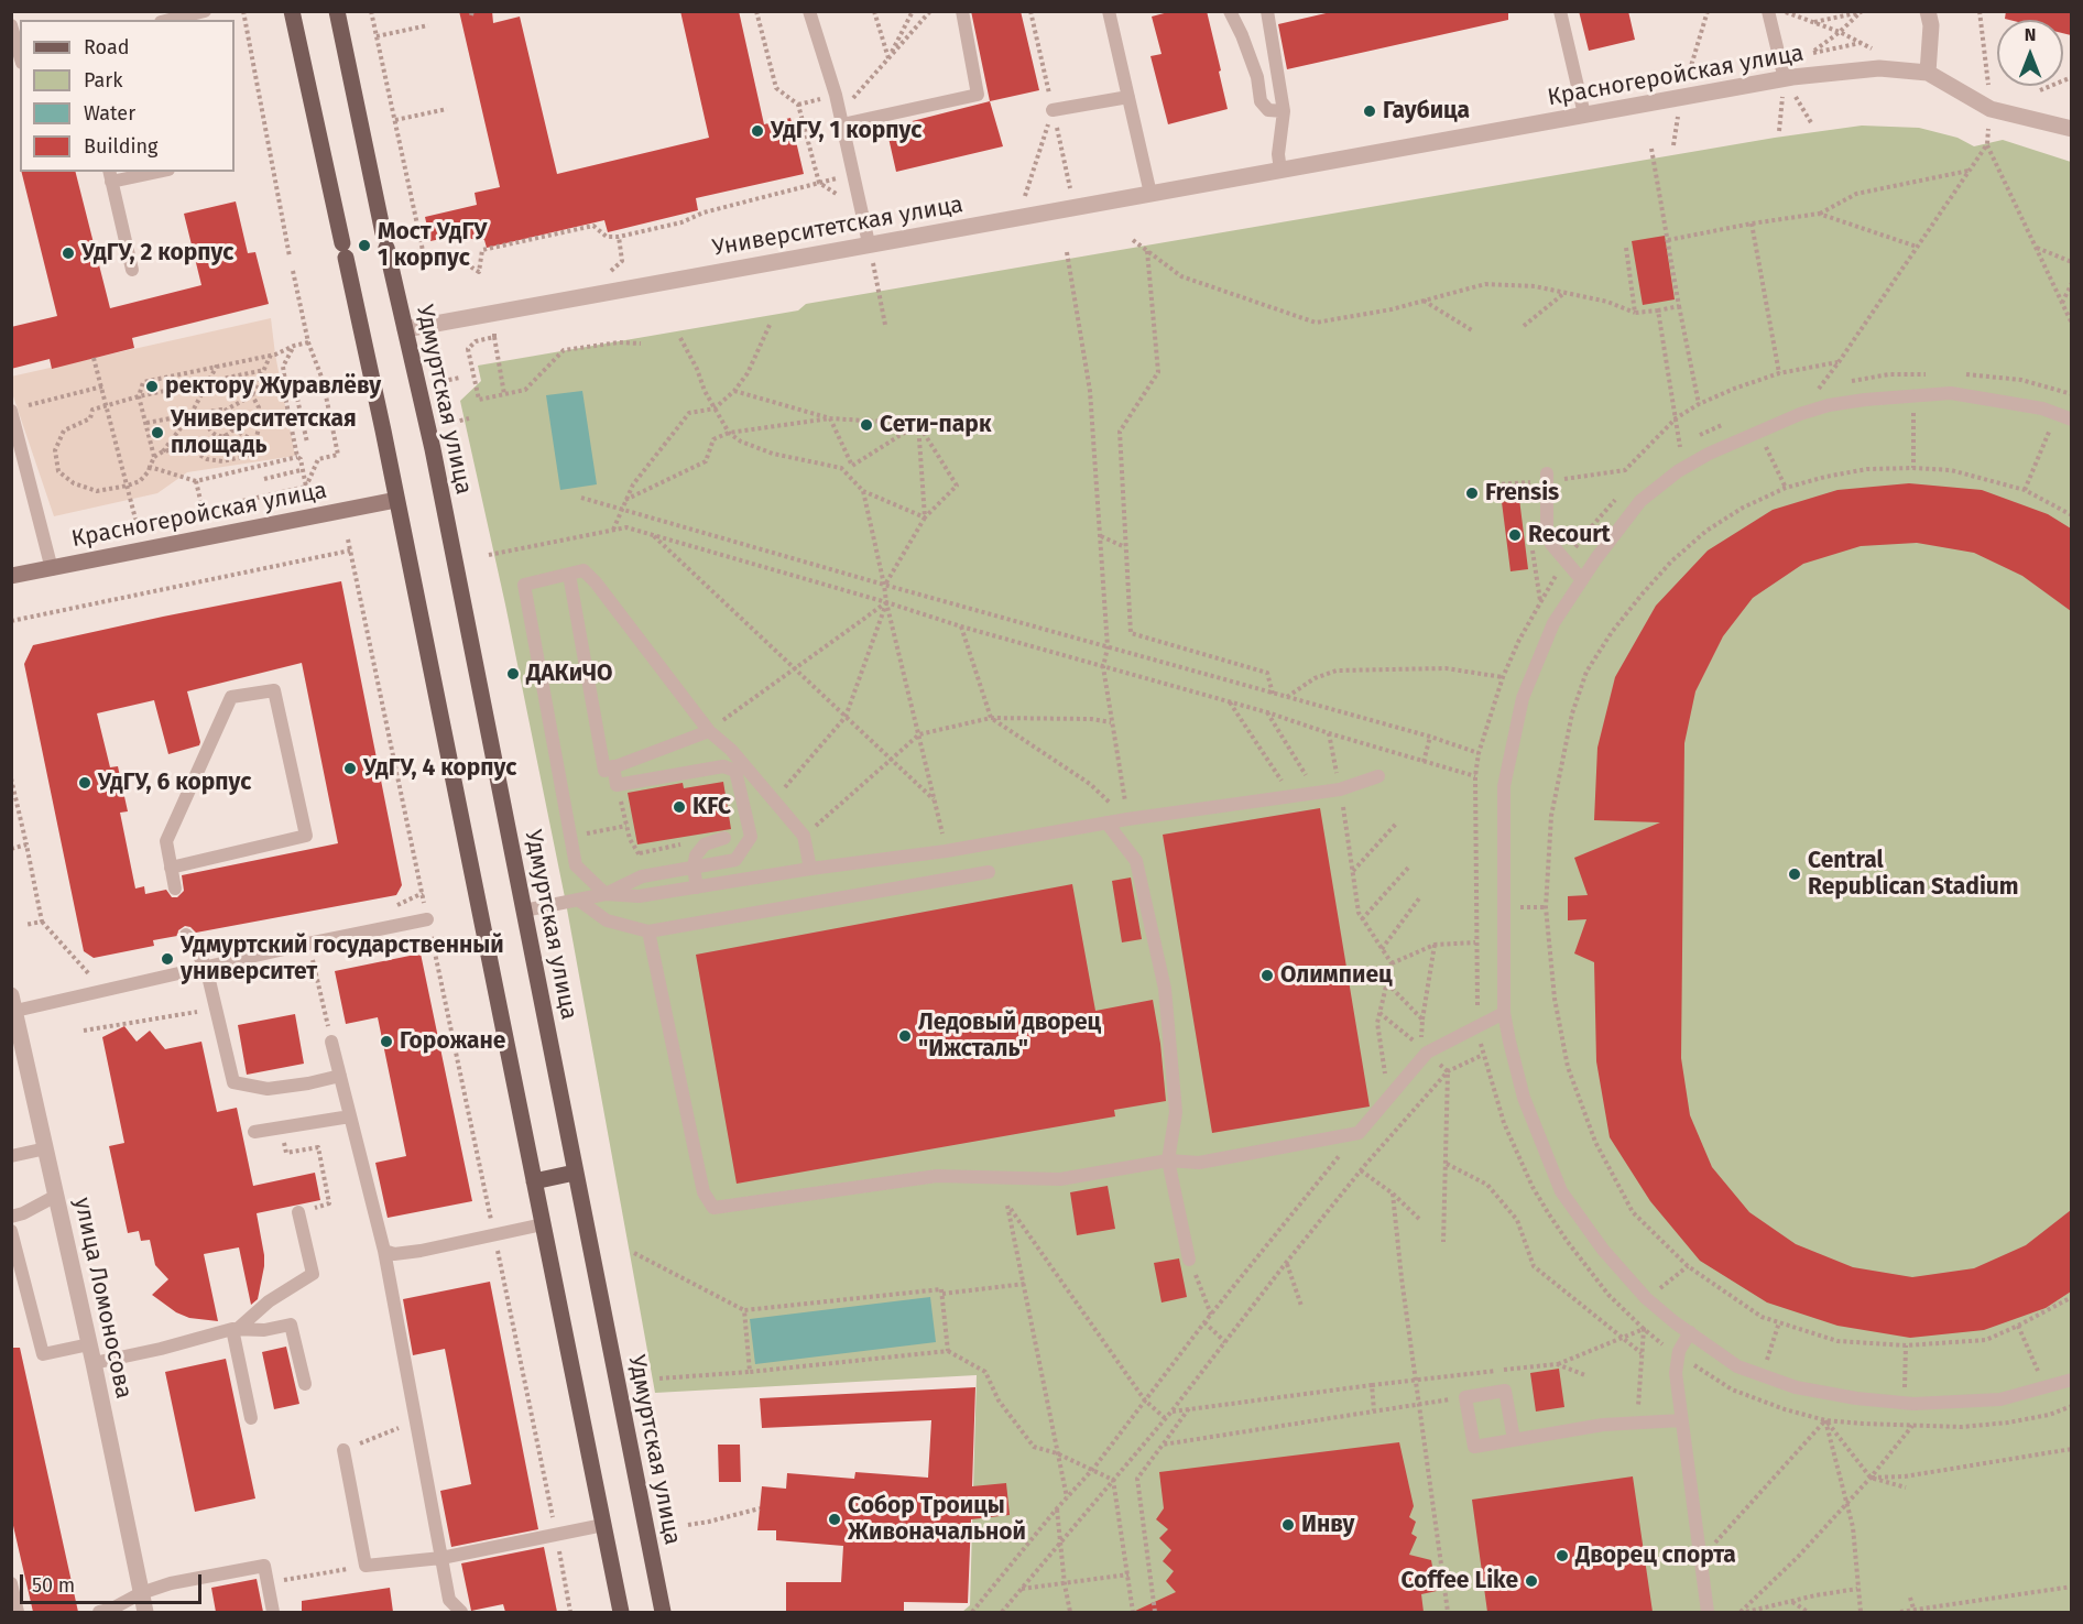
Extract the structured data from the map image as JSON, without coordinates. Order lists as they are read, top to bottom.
{
  "streets": {
    "main road": ["Удмуртская улица"],
    "street": ["Красногеройская улица", "Университетская улица", "улица Ломоносова"]
  },
  "crossings": [
    ["Красногеройская улица", "Университетская улица"],
    ["Университетская улица", "Удмуртская улица"]
  ],
  "places": [
    "Гаубица",
    "УдГУ, 1 корпус",
    "Мост УдГУ 1 корпус",
    "УдГУ, 2 корпус",
    "ректору Журавлёву",
    "Сети-парк",
    "Университетская площадь",
    "Frensis",
    "Recourt",
    "ДАКиЧО",
    "УдГУ, 4 корпус",
    "УдГУ, 6 корпус",
    "KFC",
    "Central Republican Stadium",
    "Удмуртский государственный университет",
    "Олимпиец",
    "Ледовый дворец \"Ижсталь\"",
    "Горожане",
    "Собор Троицы Живоначальной",
    "Инву",
    "Дворец спорта",
    "Coffee Like"
  ],
  "legend": [
    "Road",
    "Park",
    "Water",
    "Building"
  ],
  "scale_bar": "50 m",
  "north": "top"
}
